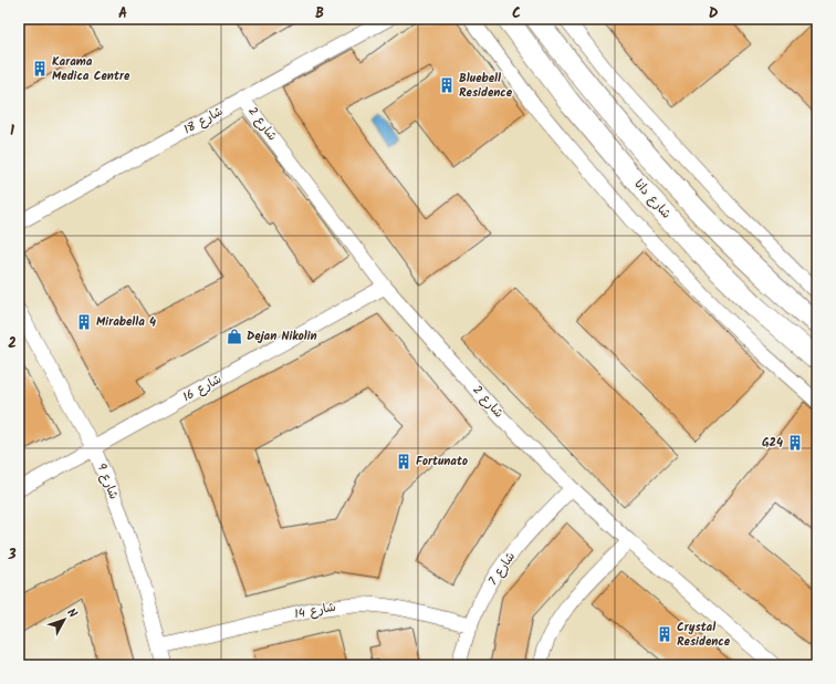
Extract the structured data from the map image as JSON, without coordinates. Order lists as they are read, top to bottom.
{
  "streets": {
    "street": [
      "شارع 18",
      "شارع 2",
      "شارع دانا",
      "شارع 16",
      "شارع 9",
      "شارع 7",
      "شارع 14"
    ]
  },
  "crossings": [
    ["شارع 18", "شارع 2"],
    ["شارع 2", "شارع 16"],
    ["شارع 2", "شارع 7"],
    ["شارع 16", "شارع 9"],
    ["شارع 9", "شارع 14"],
    ["شارع 7", "شارع 14"]
  ],
  "places": {
    "building": [
      "Karama Medica Centre",
      "Bluebell Residence",
      "Mirabella 4",
      "G24",
      "Fortunato",
      "Crystal Residence"
    ],
    "shop": ["Dejan Nikolin"]
  },
  "north": "top right",
  "grid": {
    "columns": [
      "A",
      "B",
      "C",
      "D"
    ],
    "rows": ["1", "2", "3"]
  }
}
